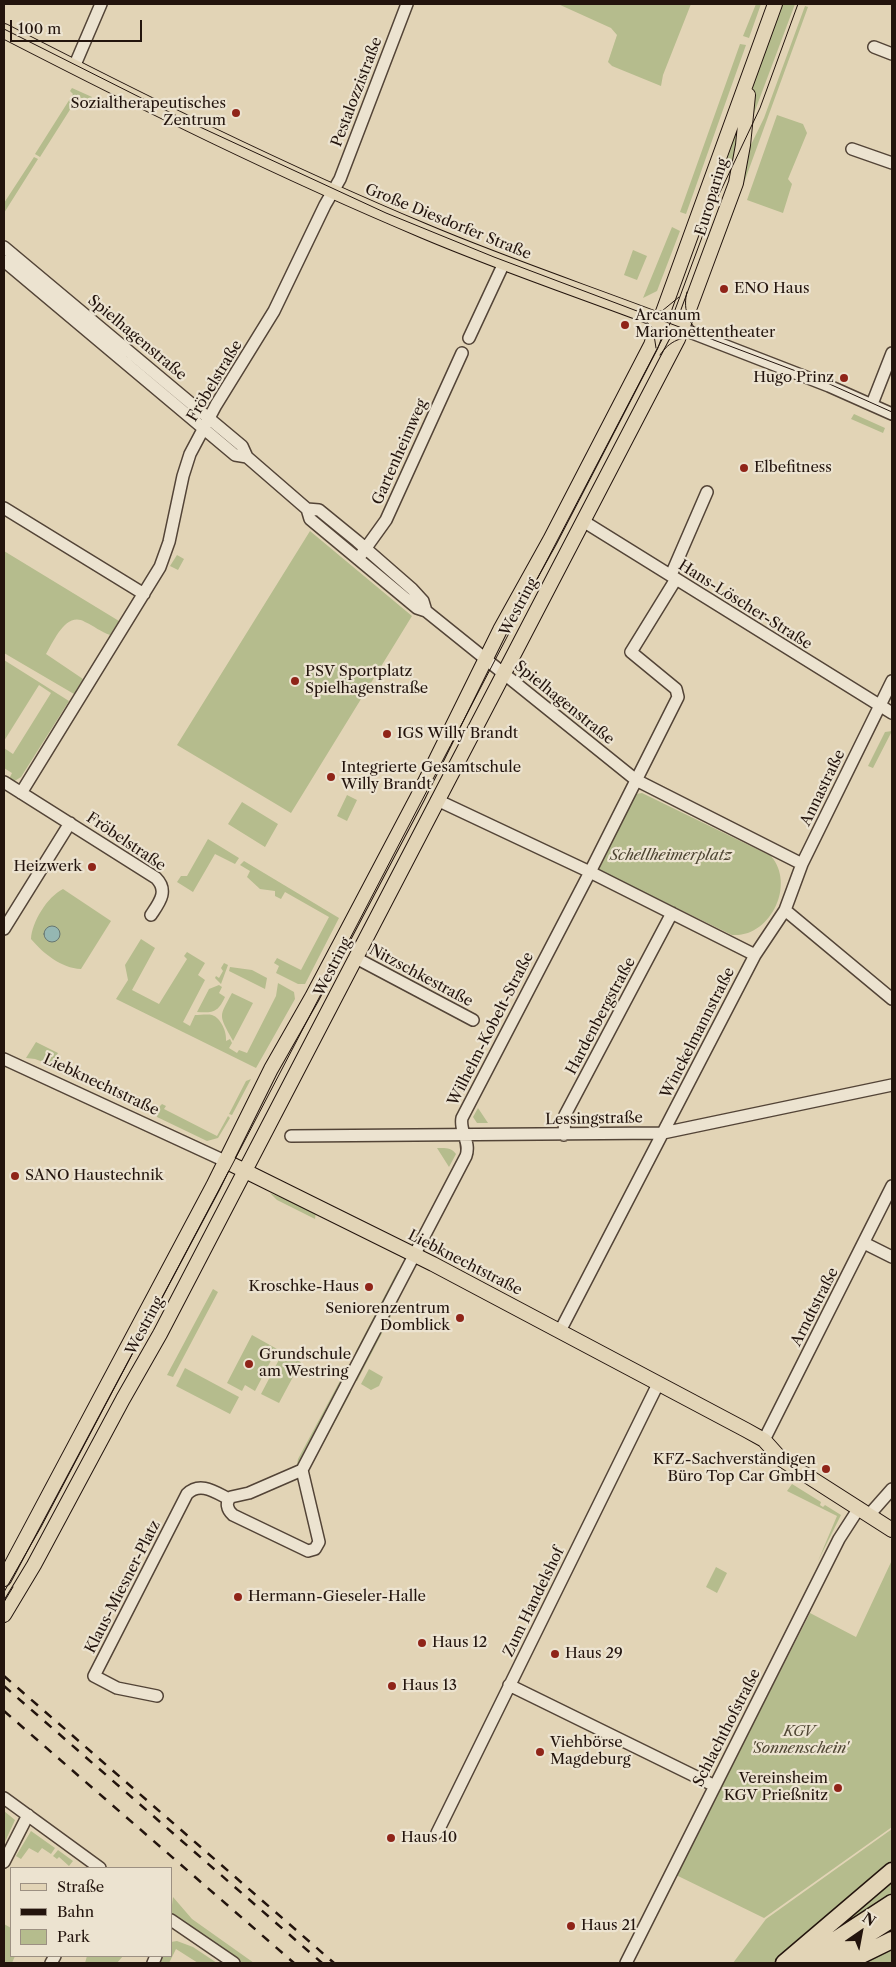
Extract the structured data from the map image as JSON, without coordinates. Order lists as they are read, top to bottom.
{
  "streets": {
    "main road": [
      "Europaring",
      "Große Diesdorfer Straße",
      "Westring",
      "Liebknechtstraße"
    ],
    "street": [
      "Pestalozzistraße",
      "Spielhagenstraße",
      "Fröbelstraße",
      "Gartenheimweg",
      "Hans-Löscher-Straße",
      "Annastraße",
      "Nitzschkestraße",
      "Hardenbergstraße",
      "Wilhelm-Kobelt-Straße",
      "Winckelmannstraße",
      "Lessingstraße",
      "Arndtstraße",
      "Klaus-Miesner-Platz",
      "Zum Handelshof",
      "Schlachthofstraße"
    ]
  },
  "crossings": [
    ["Pestalozzistraße", "Große Diesdorfer Straße"],
    ["Pestalozzistraße", "Fröbelstraße"],
    ["Europaring", "Große Diesdorfer Straße"],
    ["Europaring", "Westring"],
    ["Große Diesdorfer Straße", "Fröbelstraße"],
    ["Große Diesdorfer Straße", "Westring"],
    ["Spielhagenstraße", "Fröbelstraße"],
    ["Spielhagenstraße", "Gartenheimweg"],
    ["Spielhagenstraße", "Westring"],
    ["Hans-Löscher-Straße", "Westring"],
    ["Hans-Löscher-Straße", "Annastraße"],
    ["Westring", "Nitzschkestraße"],
    ["Westring", "Liebknechtstraße"],
    ["Annastraße", "Winckelmannstraße"],
    ["Hardenbergstraße", "Lessingstraße"],
    ["Wilhelm-Kobelt-Straße", "Liebknechtstraße"],
    ["Wilhelm-Kobelt-Straße", "Lessingstraße"],
    ["Winckelmannstraße", "Liebknechtstraße"],
    ["Winckelmannstraße", "Lessingstraße"],
    ["Liebknechtstraße", "Arndtstraße"],
    ["Liebknechtstraße", "Zum Handelshof"],
    ["Liebknechtstraße", "Schlachthofstraße"]
  ],
  "parks": ["Schellheimerplatz", "KGV 'Sonnenschein'"],
  "places": [
    "Sozialtherapeutisches Zentrum",
    "ENO Haus",
    "Arcanum Marionettentheater",
    "Hugo Prinz",
    "Elbefitness",
    "PSV Sportplatz Spielhagenstraße",
    "IGS Willy Brandt",
    "Integrierte Gesamtschule Willy Brandt",
    "Heizwerk",
    "SANO Haustechnik",
    "Kroschke-Haus",
    "Seniorenzentrum Domblick",
    "Grundschule am Westring",
    "KFZ-Sachverständigen Büro Top Car GmbH",
    "Hermann-Gieseler-Halle",
    "Haus 12",
    "Haus 29",
    "Haus 13",
    "Viehbörse Magdeburg",
    "Vereinsheim KGV Prießnitz",
    "Haus 10",
    "Haus 21"
  ],
  "legend": ["Straße", "Bahn", "Park"],
  "scale_bar": "100 m",
  "north": "top right"
}
